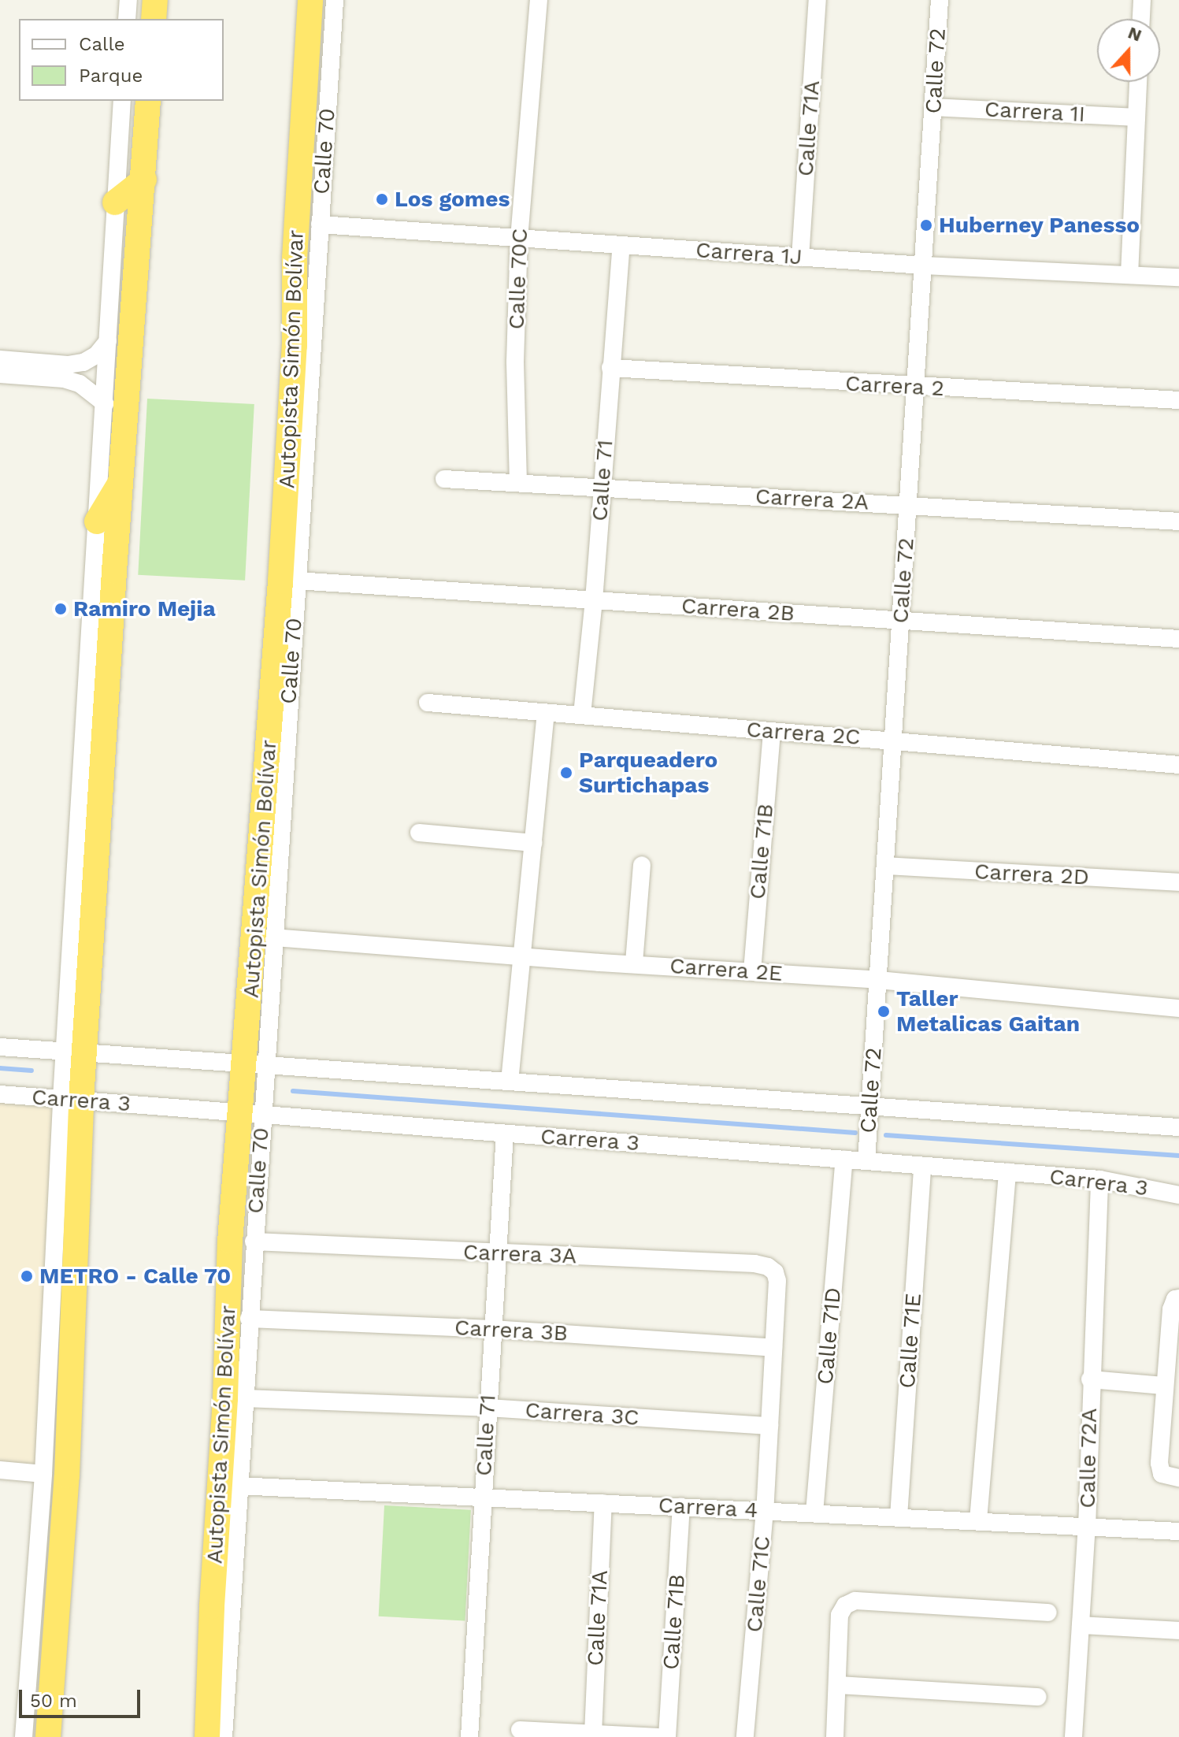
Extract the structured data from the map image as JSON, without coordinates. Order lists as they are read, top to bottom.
{
  "streets": {
    "highway": ["Autopista Simón Bolívar"],
    "street": [
      "Calle 72",
      "Carrera 1I",
      "Calle 71A",
      "Calle 70",
      "Carrera 1J",
      "Calle 70C",
      "Carrera 2",
      "Calle 71",
      "Carrera 2A",
      "Carrera 2B",
      "Carrera 2C",
      "Calle 71B",
      "Carrera 2D",
      "Carrera 2E",
      "Carrera 3",
      "Carrera 3A",
      "Carrera 3B",
      "Calle 71D",
      "Calle 71E",
      "Carrera 3C",
      "Calle 72A",
      "Carrera 4",
      "Calle 71C"
    ]
  },
  "crossings": [
    ["Calle 72", "Carrera 1I"],
    ["Calle 72", "Carrera 1J"],
    ["Calle 72", "Carrera 2"],
    ["Calle 72", "Carrera 2A"],
    ["Calle 72", "Carrera 2B"],
    ["Calle 72", "Carrera 2C"],
    ["Calle 72", "Carrera 2D"],
    ["Calle 72", "Carrera 2E"],
    ["Calle 72", "Carrera 3"],
    ["Calle 71A", "Carrera 1J"],
    ["Calle 71A", "Carrera 4"],
    ["Calle 70", "Carrera 1J"],
    ["Calle 70", "Autopista Simón Bolívar"],
    ["Calle 70", "Carrera 2B"],
    ["Calle 70", "Carrera 2E"],
    ["Calle 70", "Carrera 3"],
    ["Calle 70", "Carrera 3A"],
    ["Calle 70", "Carrera 3B"],
    ["Calle 70", "Carrera 3C"],
    ["Calle 70", "Carrera 4"],
    ["Carrera 1J", "Calle 70C"],
    ["Carrera 1J", "Calle 71"],
    ["Calle 70C", "Carrera 2A"],
    ["Autopista Simón Bolívar", "Carrera 3"],
    ["Carrera 2", "Calle 71"],
    ["Calle 71", "Carrera 2A"],
    ["Calle 71", "Carrera 2B"],
    ["Calle 71", "Carrera 2C"],
    ["Calle 71", "Carrera 3"],
    ["Calle 71", "Carrera 3A"],
    ["Calle 71", "Carrera 3B"],
    ["Calle 71", "Carrera 3C"],
    ["Calle 71", "Carrera 4"],
    ["Carrera 2C", "Calle 71B"],
    ["Calle 71B", "Carrera 2E"],
    ["Calle 71B", "Carrera 4"],
    ["Carrera 3", "Calle 71D"],
    ["Carrera 3", "Calle 71E"],
    ["Carrera 3", "Calle 72A"],
    ["Carrera 3A", "Calle 71C"],
    ["Carrera 3B", "Calle 71C"],
    ["Calle 71D", "Carrera 4"],
    ["Calle 71E", "Carrera 4"],
    ["Carrera 3C", "Calle 71C"],
    ["Calle 72A", "Carrera 4"],
    ["Carrera 4", "Calle 71C"]
  ],
  "places": [
    "Los gomes",
    "Huberney Panesso",
    "Ramiro Mejia",
    "Parqueadero Surtichapas",
    "Taller Metalicas Gaitan",
    "METRO - Calle 70"
  ],
  "legend": ["Calle", "Parque"],
  "scale_bar": "50 m",
  "north": "top"
}
